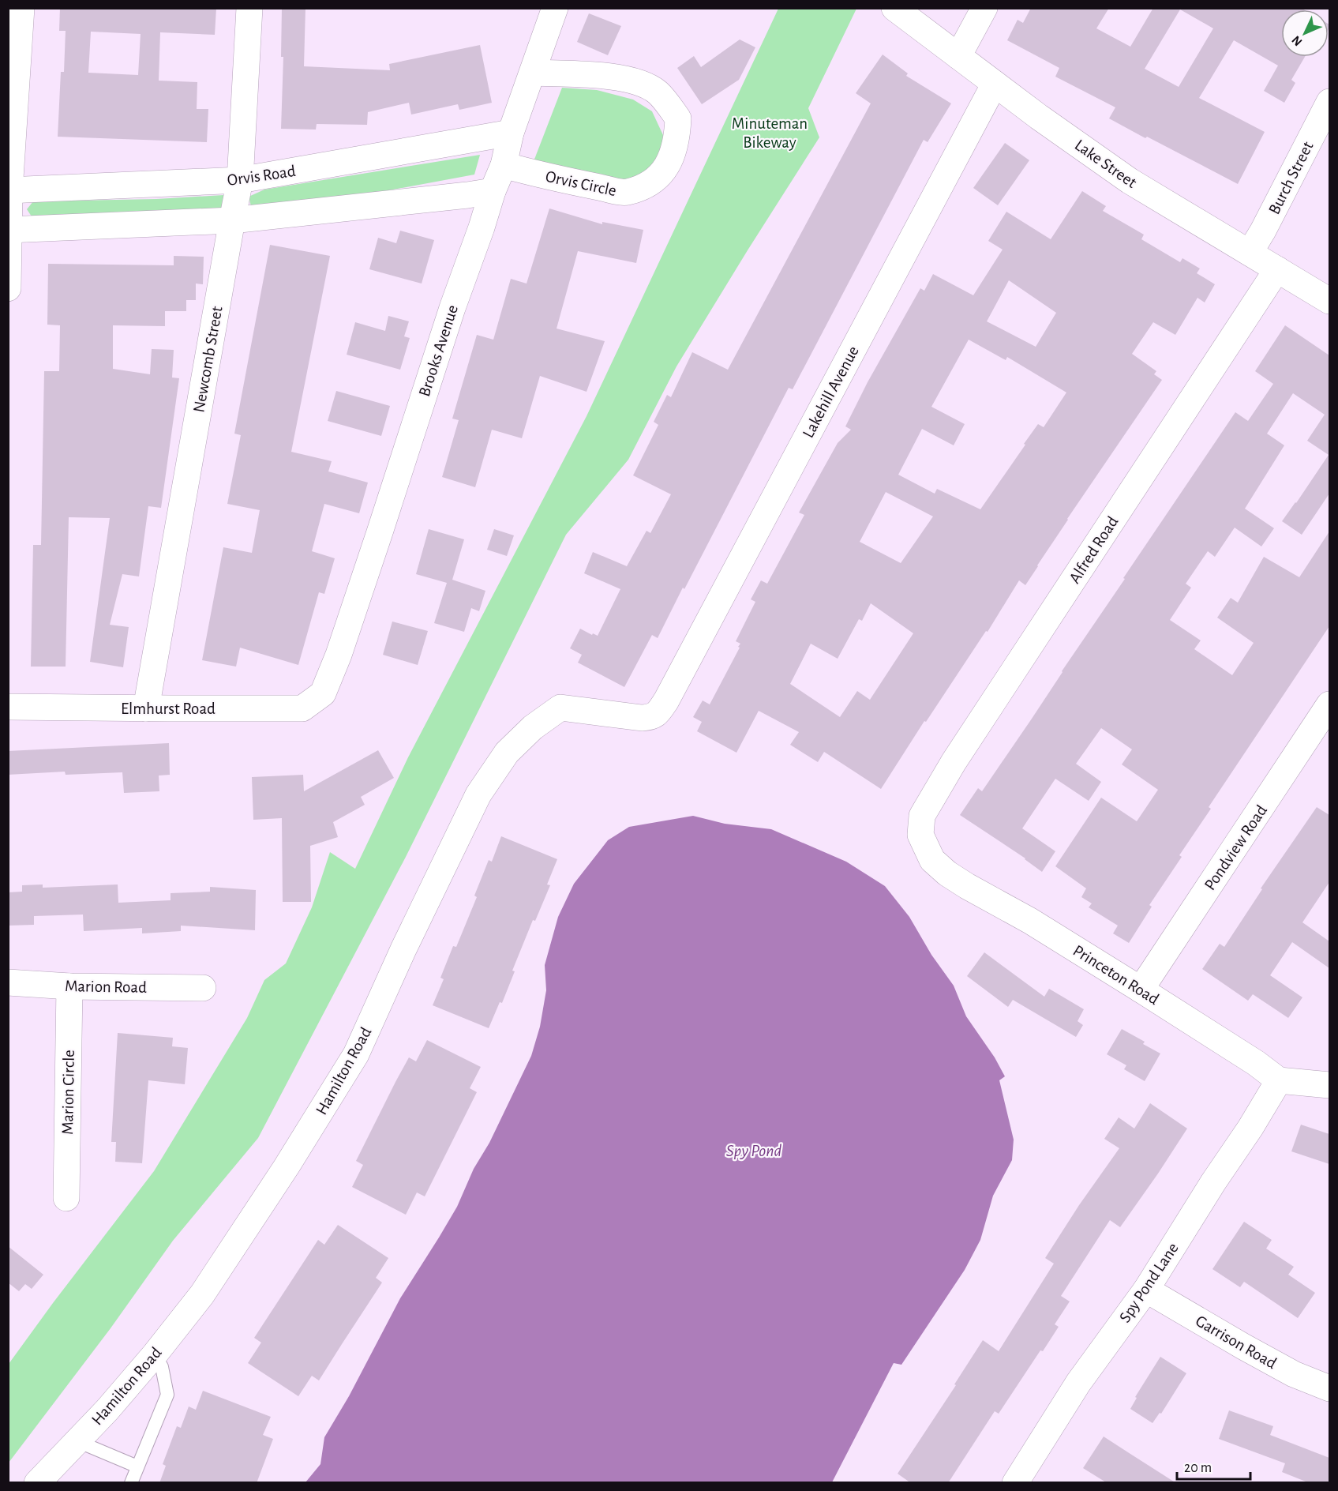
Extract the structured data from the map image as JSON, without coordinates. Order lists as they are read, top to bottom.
{
  "streets": {
    "street": [
      "Lake Street",
      "Orvis Road",
      "Burch Street",
      "Orvis Circle",
      "Brooks Avenue",
      "Newcomb Street",
      "Lakehill Avenue",
      "Alfred Road",
      "Elmhurst Road",
      "Pondview Road",
      "Princeton Road",
      "Marion Road",
      "Hamilton Road",
      "Marion Circle",
      "Spy Pond Lane",
      "Garrison Road"
    ]
  },
  "crossings": [
    ["Lake Street", "Burch Street"],
    ["Lake Street", "Lakehill Avenue"],
    ["Lake Street", "Alfred Road"],
    ["Orvis Road", "Brooks Avenue"],
    ["Orvis Road", "Newcomb Street"],
    ["Orvis Circle", "Brooks Avenue"],
    ["Brooks Avenue", "Elmhurst Road"],
    ["Newcomb Street", "Elmhurst Road"],
    ["Lakehill Avenue", "Hamilton Road"],
    ["Alfred Road", "Princeton Road"],
    ["Pondview Road", "Princeton Road"],
    ["Princeton Road", "Spy Pond Lane"],
    ["Marion Road", "Marion Circle"],
    ["Spy Pond Lane", "Garrison Road"]
  ],
  "water": ["Spy Pond"],
  "parks": ["Minuteman Bikeway"],
  "scale_bar": "20 m",
  "north": "bottom left"
}
